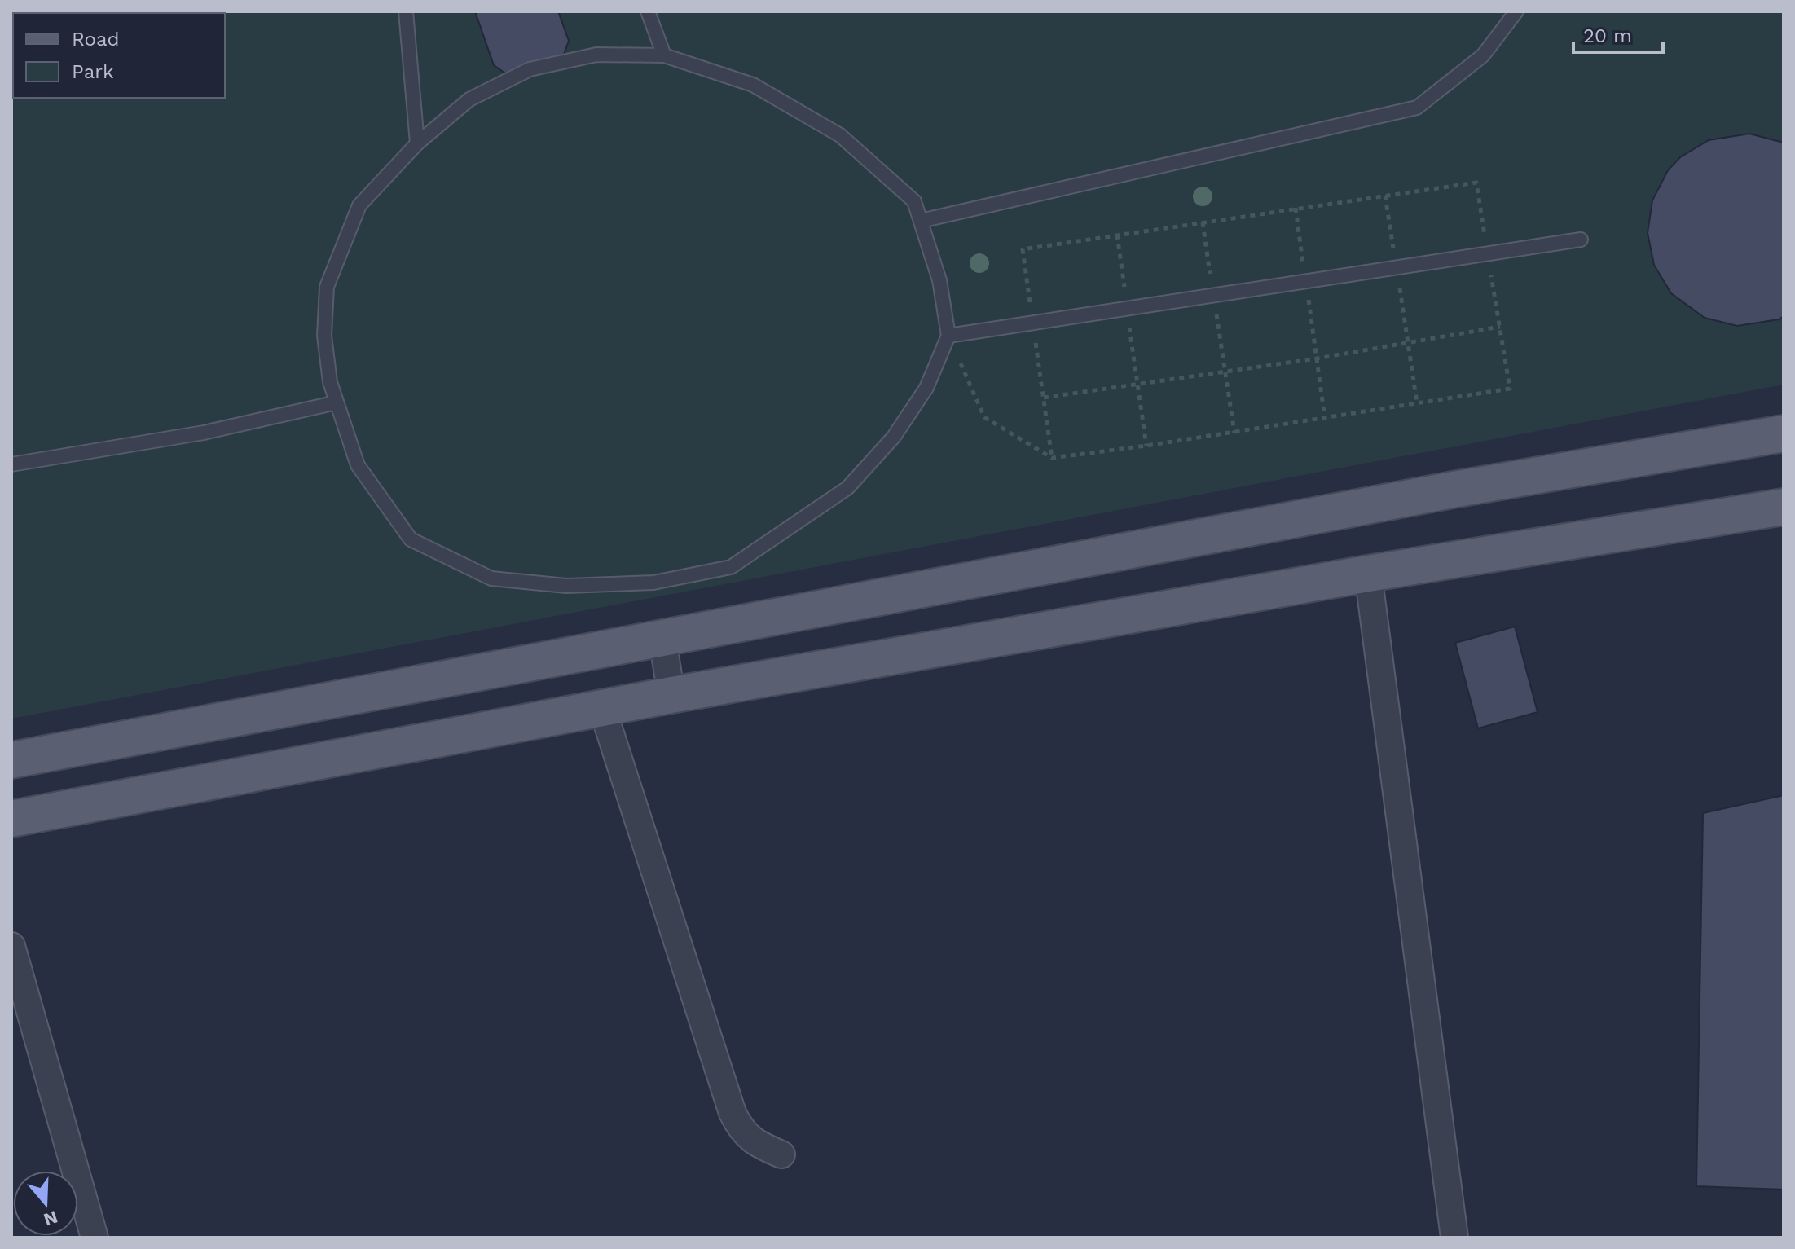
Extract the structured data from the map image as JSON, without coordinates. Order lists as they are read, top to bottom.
{
  "legend": ["Road", "Park"],
  "scale_bar": "20 m",
  "north": "bottom"
}
